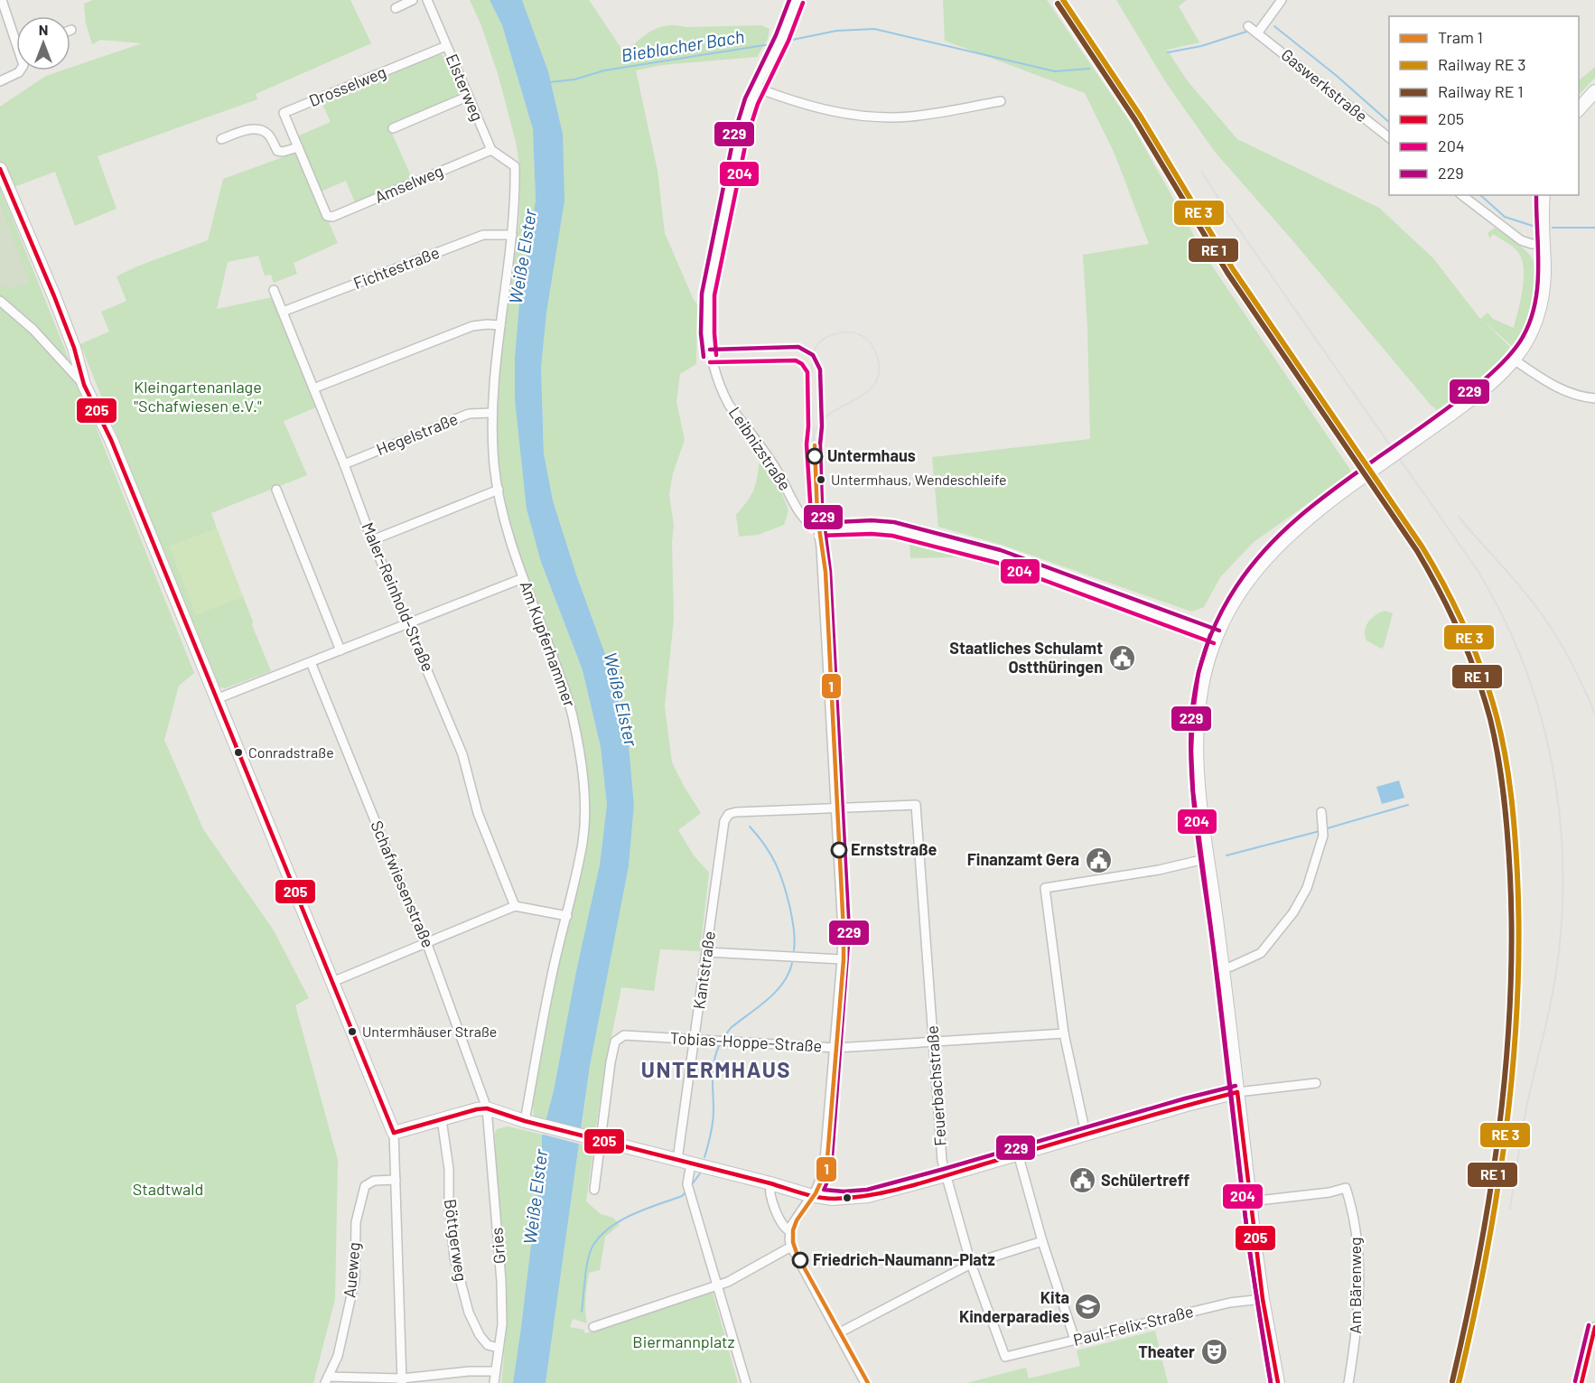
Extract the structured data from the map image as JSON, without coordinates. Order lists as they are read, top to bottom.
{
  "streets": {
    "street": [
      "Gaswerkstraße",
      "Drosselweg",
      "Elsterweg",
      "Amselweg",
      "Fichtestraße",
      "Hegelstraße",
      "Leibnizstraße",
      "Maler-Reinhold-Straße",
      "Am Kupferhammer",
      "Schafwiesenstraße",
      "Kantstraße",
      "Tobias-Hoppe-Straße",
      "Feuerbachstraße",
      "Böttgerweg",
      "Gries",
      "Aueweg",
      "Am Bärenweg",
      "Paul-Felix-Straße"
    ]
  },
  "crossings": [
    ["Drosselweg", "Elsterweg"],
    ["Drosselweg", "Amselweg"],
    ["Elsterweg", "Amselweg"],
    ["Elsterweg", "Am Kupferhammer"],
    ["Amselweg", "Am Kupferhammer"],
    ["Fichtestraße", "Maler-Reinhold-Straße"],
    ["Fichtestraße", "Am Kupferhammer"],
    ["Hegelstraße", "Maler-Reinhold-Straße"],
    ["Hegelstraße", "Am Kupferhammer"],
    ["Schafwiesenstraße", "Gries"],
    ["Kantstraße", "Tobias-Hoppe-Straße"],
    ["Kantstraße", "Feuerbachstraße"],
    ["Tobias-Hoppe-Straße", "Feuerbachstraße"],
    ["Feuerbachstraße", "Paul-Felix-Straße"],
    ["Böttgerweg", "Gries"]
  ],
  "districts": ["UNTERMHAUS"],
  "water": ["Bieblacher Bach", "Weiße Elster"],
  "parks": ["Kleingartenanlage \"Schafwiesen e.V.\"", "Stadtwald", "Biermannplatz"],
  "places": {
    "other": [
      "Untermhaus",
      "Untermhaus, Wendeschleife",
      "Conradstraße",
      "Ernststraße",
      "Untermhäuser Straße",
      "Friedrich-Naumann-Platz"
    ],
    "public building": ["Staatliches Schulamt Ostthüringen", "Finanzamt Gera", "Schülertreff"],
    "school or university": ["Kita Kinderparadies"],
    "theatre": ["Theater"]
  },
  "lines": [
    "transit line 229",
    "transit line 204",
    "transit line 205",
    "tram line 1"
  ],
  "legend": [
    "Tram 1",
    "Railway RE 3",
    "Railway RE 1",
    "205",
    "204",
    "229"
  ],
  "north": "top"
}
